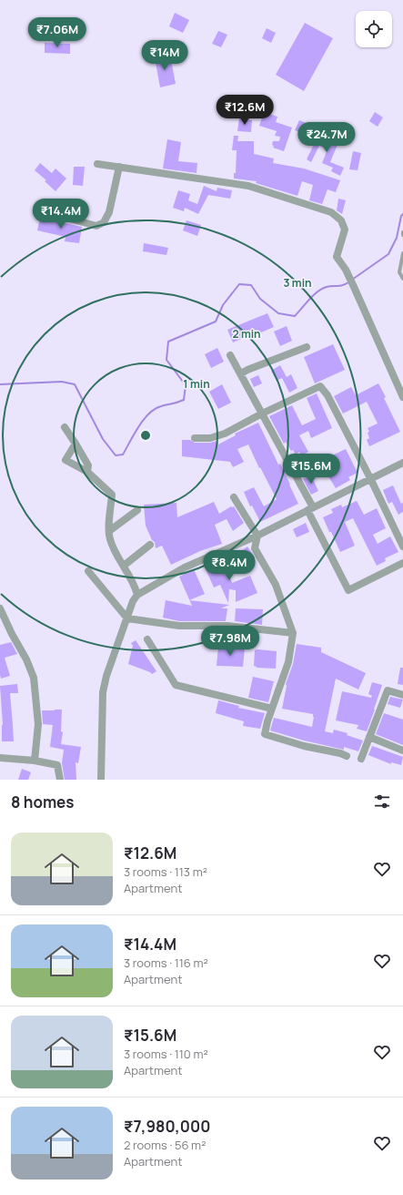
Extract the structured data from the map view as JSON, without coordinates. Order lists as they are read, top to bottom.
{
  "page": {
    "price": [
      "₹7.06M",
      "₹14M",
      "₹12.6M",
      "₹24.7M",
      "₹14.4M",
      "₹15.6M",
      "₹8.4M",
      "₹7.98M"
    ],
    "heading": "8 homes",
    "list": [
      {
        "name": "₹12.6M",
        "note": "3 rooms · 113 m² · Apartment"
      },
      {
        "name": "₹14.4M",
        "note": "3 rooms · 116 m² · Apartment"
      },
      {
        "name": "₹15.6M",
        "note": "3 rooms · 110 m² · Apartment"
      },
      {
        "name": "₹7,980,000",
        "note": "2 rooms · 56 m² · Apartment"
      }
    ]
  },
  "rings": ["3 min", "2 min", "1 min"]
}
